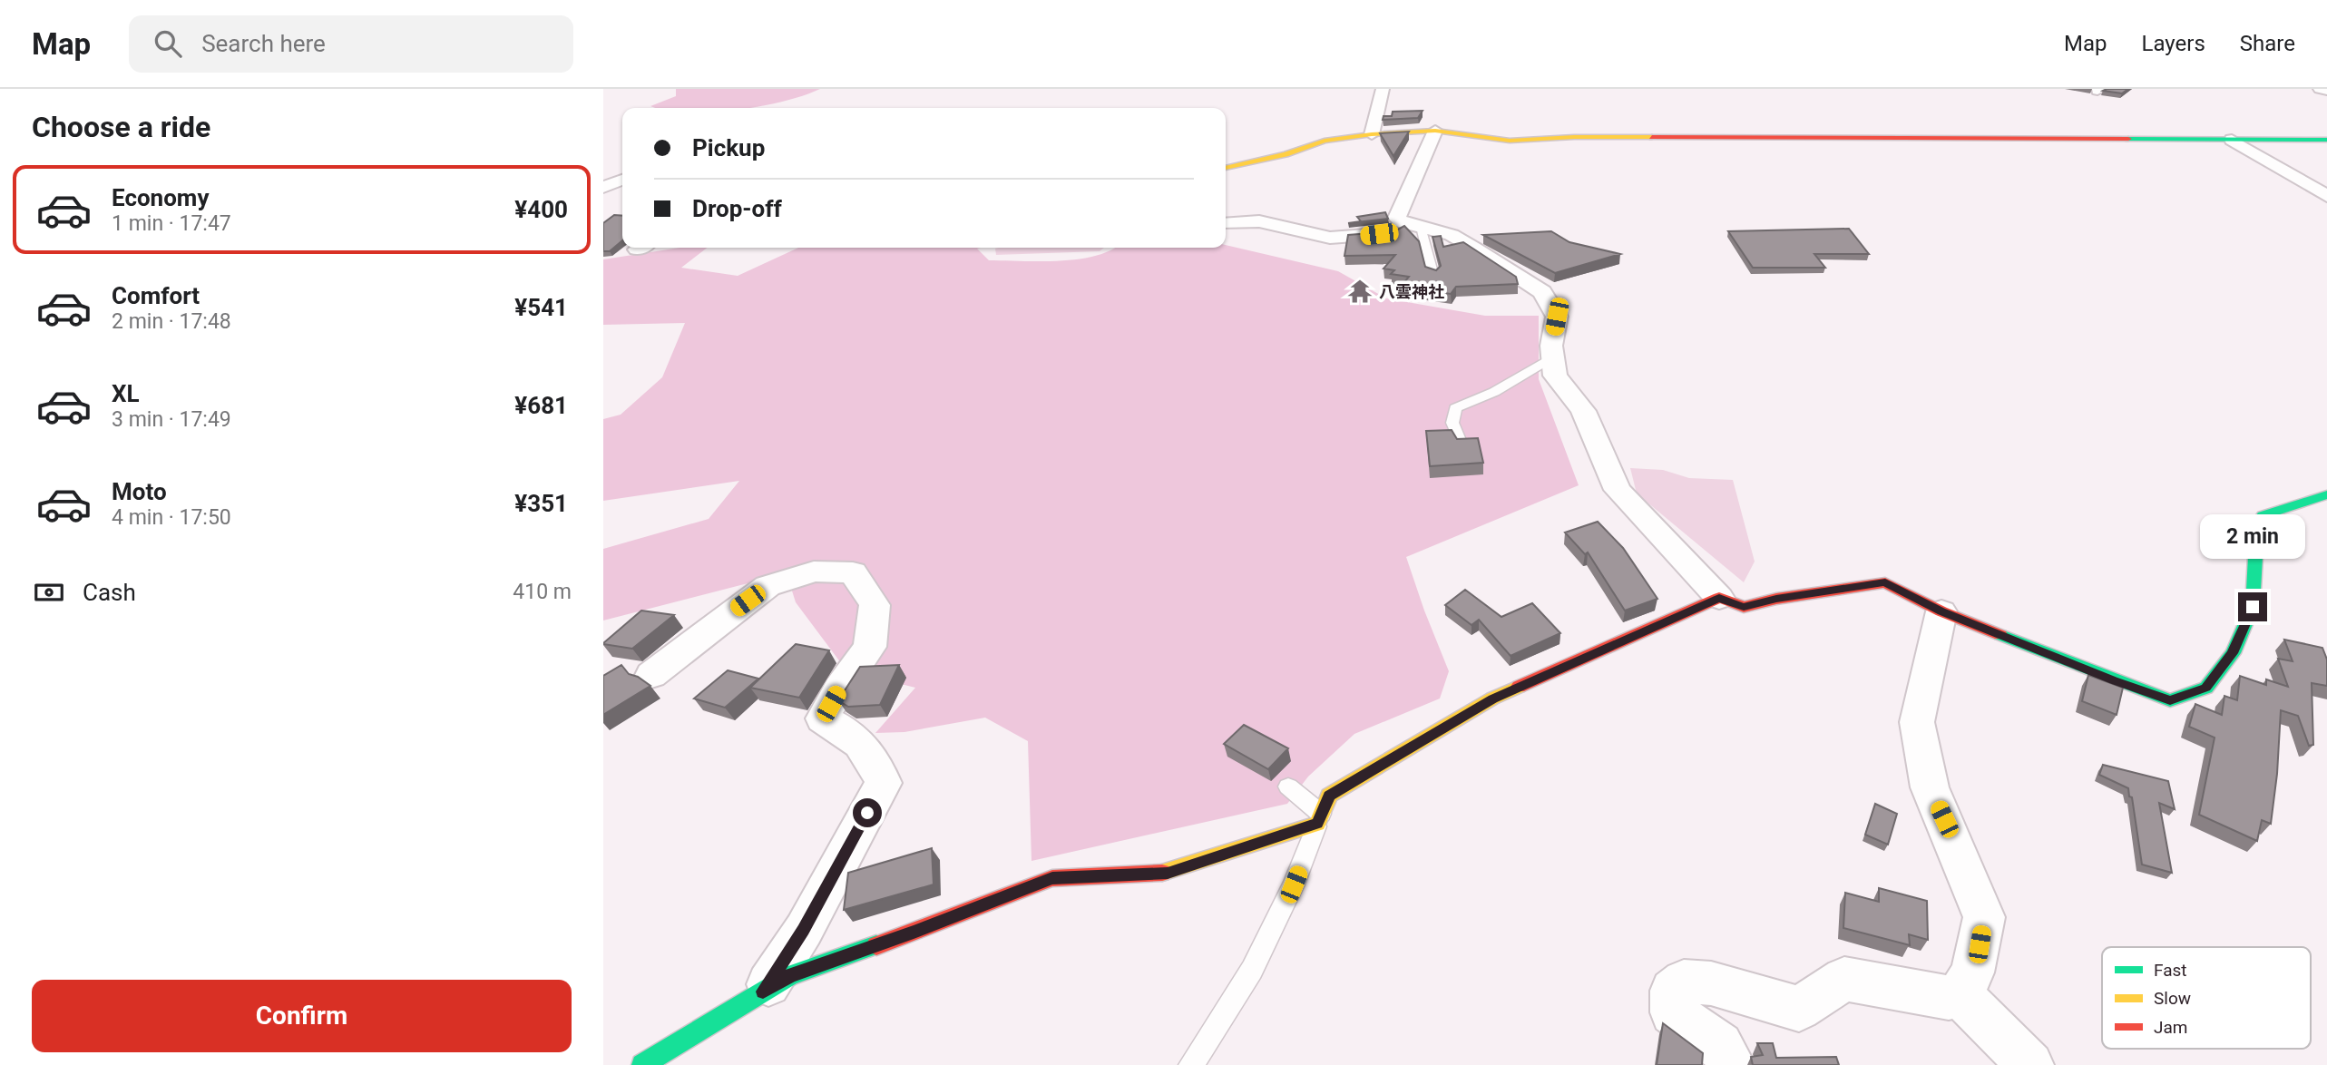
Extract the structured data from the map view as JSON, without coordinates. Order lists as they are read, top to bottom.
{
  "places": {
    "temple": ["八雲神社"]
  },
  "legend": ["Fast", "Slow", "Jam"],
  "page": {
    "header": "Map",
    "search": "Search here",
    "nav": ["Map", "Layers", "Share"],
    "heading": "Choose a ride",
    "banner": ["Pickup", "Drop-off"],
    "list": [
      {
        "name": "Economy",
        "note": "1 min · 17:47",
        "value": "¥400"
      },
      {
        "name": "Comfort",
        "note": "2 min · 17:48",
        "value": "¥541"
      },
      {
        "name": "XL",
        "note": "3 min · 17:49",
        "value": "¥681"
      },
      {
        "name": "Moto",
        "note": "4 min · 17:50",
        "value": "¥351"
      }
    ],
    "bubble": "2 min",
    "pay": ["Cash", "410 m"],
    "buttons": "Confirm"
  }
}
